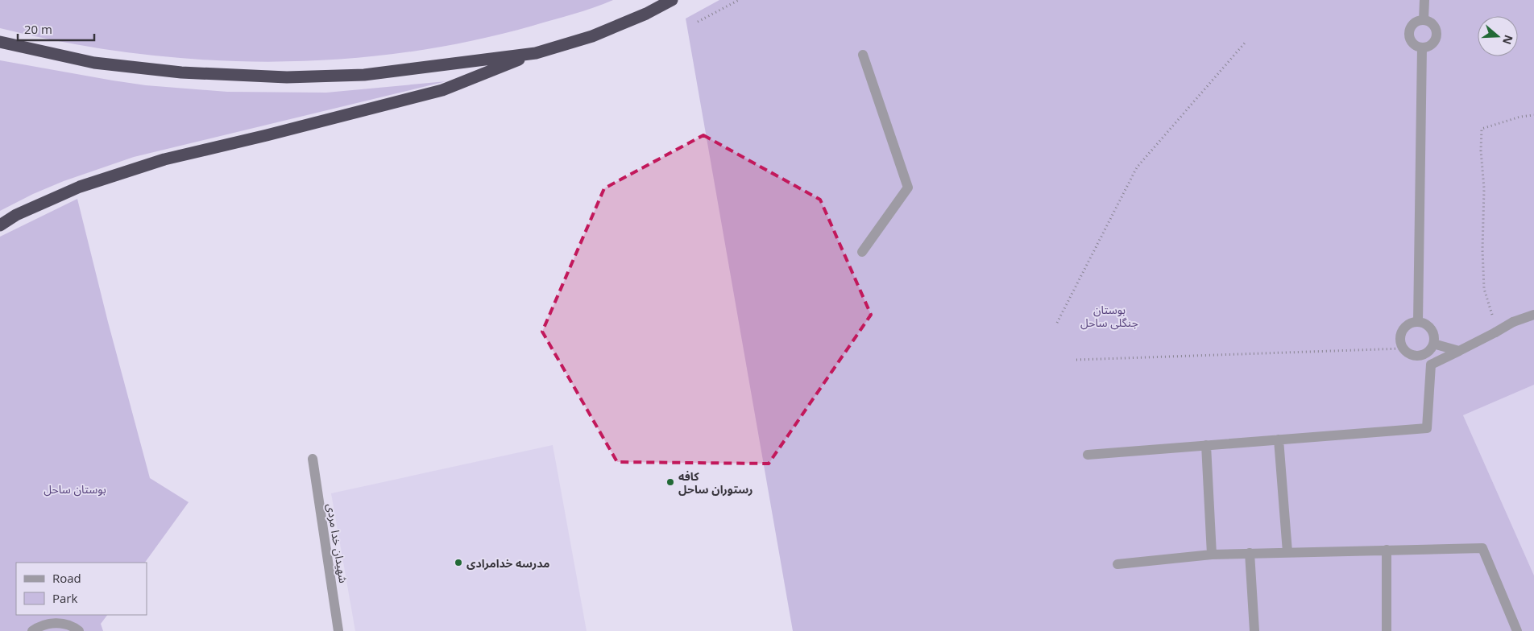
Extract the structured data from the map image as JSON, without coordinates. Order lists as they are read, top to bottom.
{
  "streets": {
    "street": ["شهیدان خدا مردی"]
  },
  "parks": ["بوستان جنگلی ساحل", "بوستان ساحل"],
  "places": ["کافه رستوران ساحل", "مدرسه خدامرادی"],
  "legend": ["Road", "Park"],
  "scale_bar": "20 m",
  "north": "right"
}
